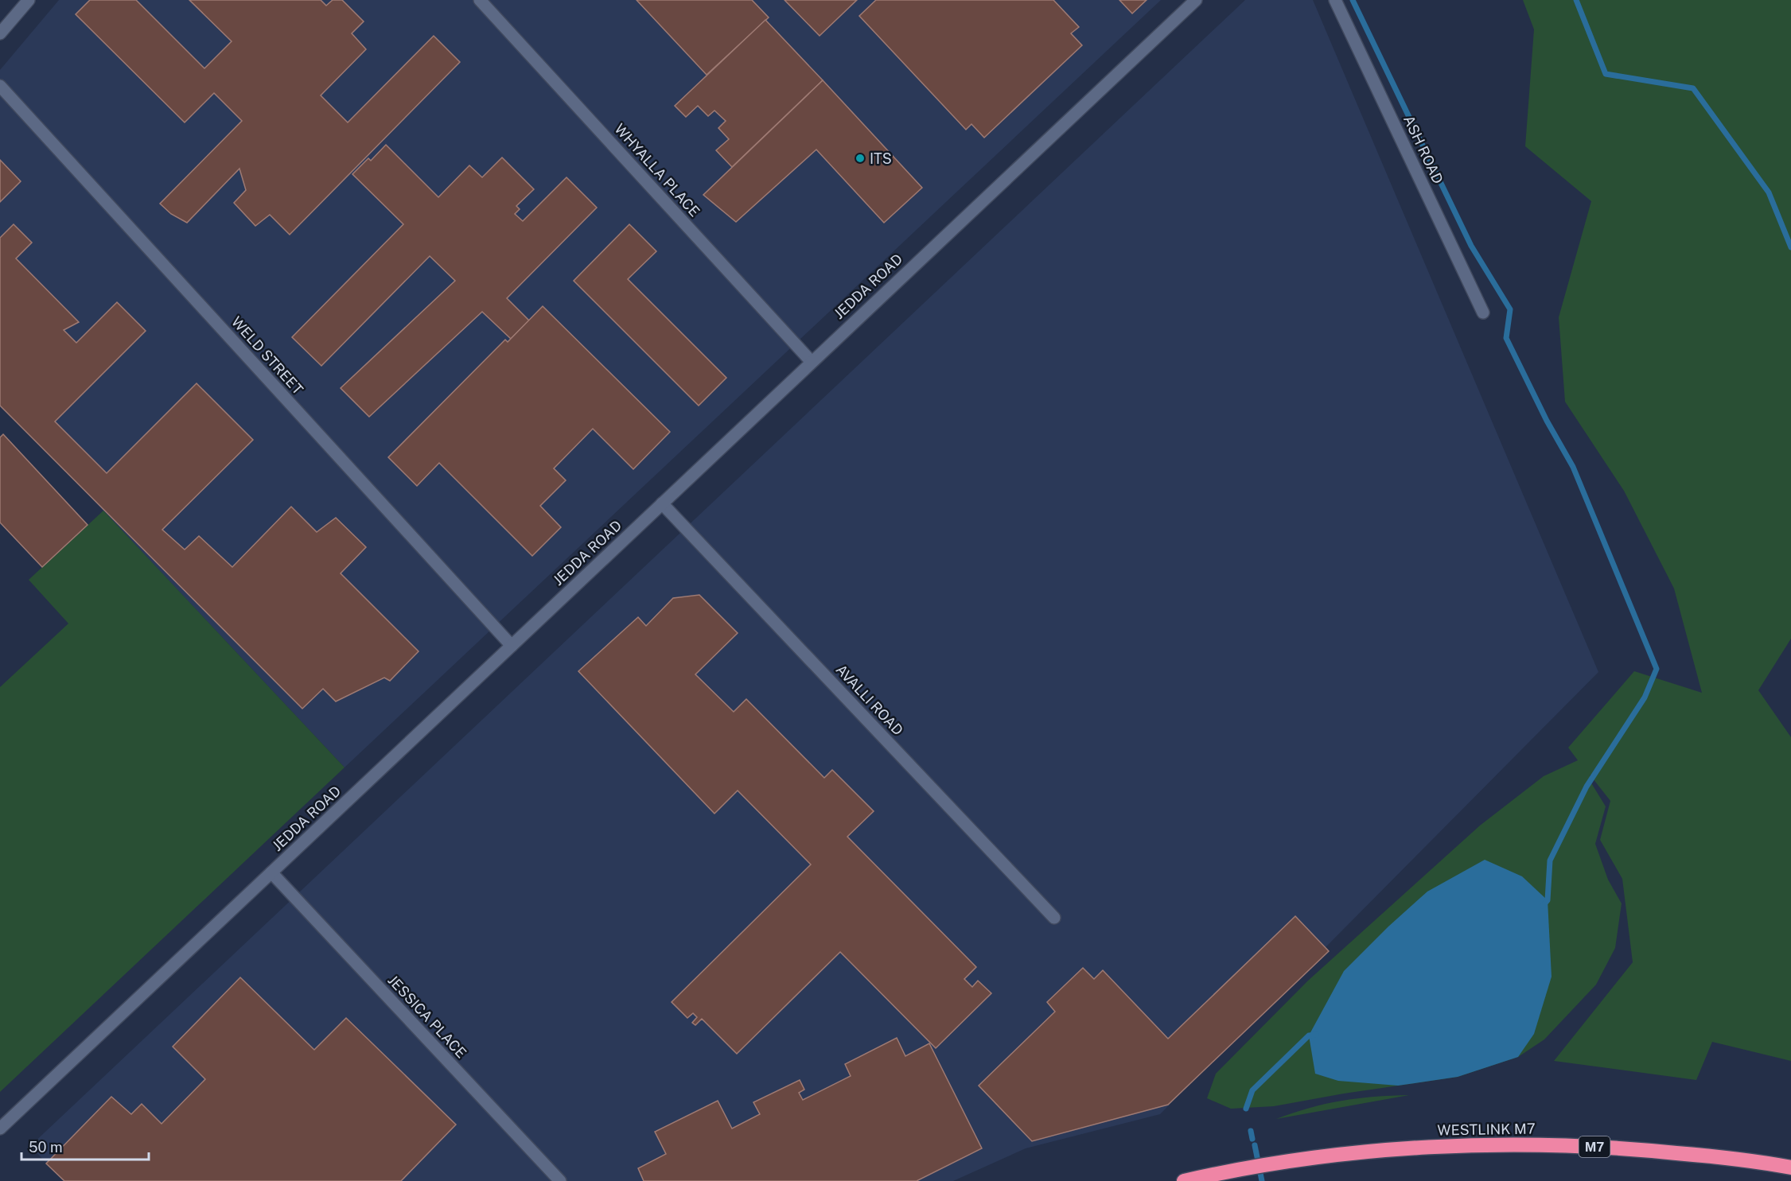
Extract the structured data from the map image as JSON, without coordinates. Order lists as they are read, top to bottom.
{
  "streets": {
    "highway": ["WESTLINK M7", "M7"],
    "street": [
      "ASH ROAD",
      "WHYALLA PLACE",
      "JEDDA ROAD",
      "WELD STREET",
      "AVALLI ROAD",
      "JESSICA PLACE"
    ]
  },
  "crossings": [
    ["WHYALLA PLACE", "JEDDA ROAD"],
    ["JEDDA ROAD", "WELD STREET"],
    ["JEDDA ROAD", "AVALLI ROAD"],
    ["JEDDA ROAD", "JESSICA PLACE"]
  ],
  "places": ["ITS"],
  "scale_bar": "50 m"
}
